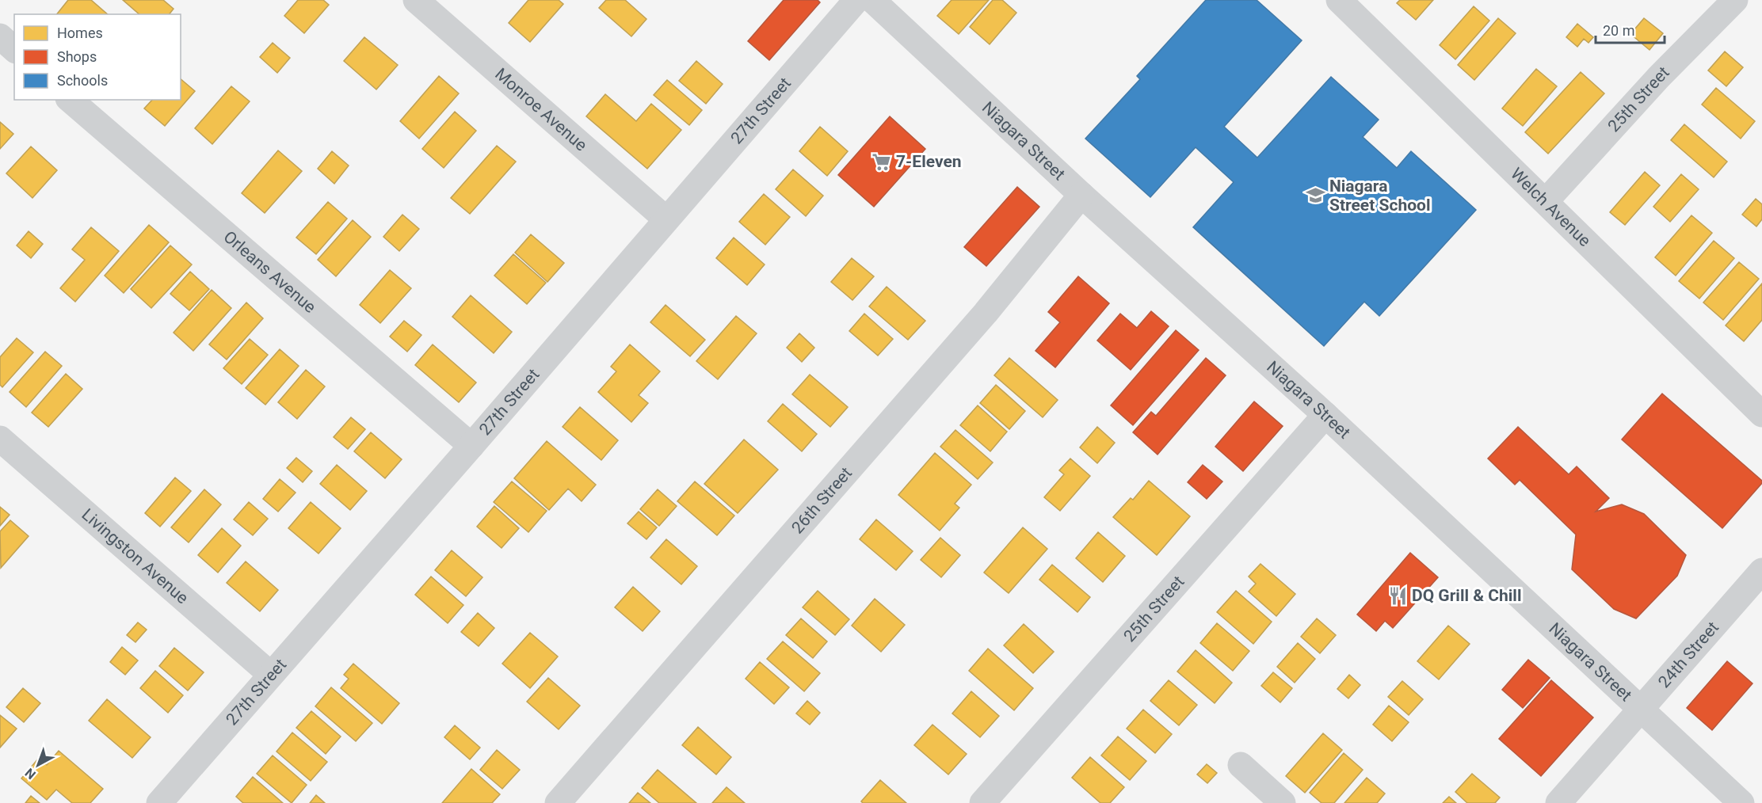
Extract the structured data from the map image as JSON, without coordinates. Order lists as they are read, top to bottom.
{
  "streets": {
    "street": [
      "25th Street",
      "Monroe Avenue",
      "27th Street",
      "Niagara Street",
      "Welch Avenue",
      "Orleans Avenue",
      "26th Street",
      "Livingston Avenue",
      "24th Street"
    ]
  },
  "crossings": [
    ["25th Street", "Niagara Street"],
    ["25th Street", "Welch Avenue"],
    ["Monroe Avenue", "27th Street"],
    ["27th Street", "Orleans Avenue"],
    ["27th Street", "Livingston Avenue"],
    ["Niagara Street", "26th Street"],
    ["Niagara Street", "24th Street"]
  ],
  "places": {
    "supermarket": ["7-Eleven"],
    "school or university": ["Niagara Street School"],
    "restaurant": ["DQ Grill & Chill"]
  },
  "legend": ["Homes", "Shops", "Schools"],
  "scale_bar": "20 m",
  "north": "bottom left"
}
